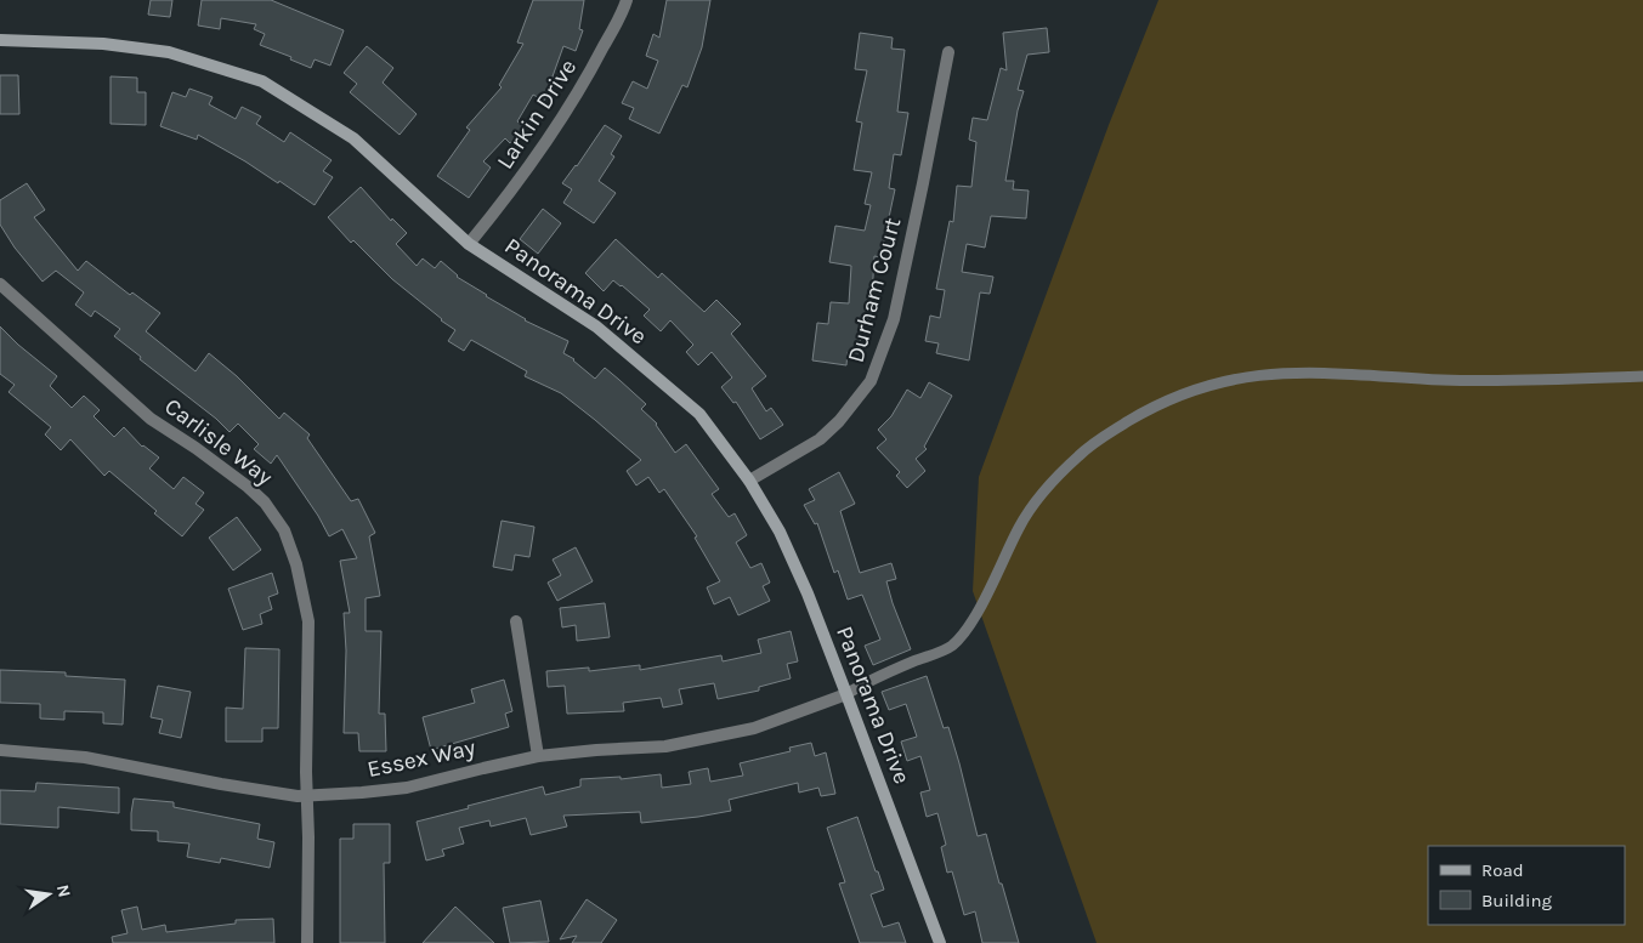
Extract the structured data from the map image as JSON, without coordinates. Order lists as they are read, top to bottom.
{
  "streets": {
    "street": [
      "Larkin Drive",
      "Durham Court",
      "Panorama Drive",
      "Carlisle Way",
      "Essex Way"
    ]
  },
  "crossings": [
    ["Larkin Drive", "Panorama Drive"],
    ["Durham Court", "Panorama Drive"],
    ["Panorama Drive", "Essex Way"],
    ["Carlisle Way", "Essex Way"]
  ],
  "legend": ["Road", "Building"],
  "north": "right"
}
